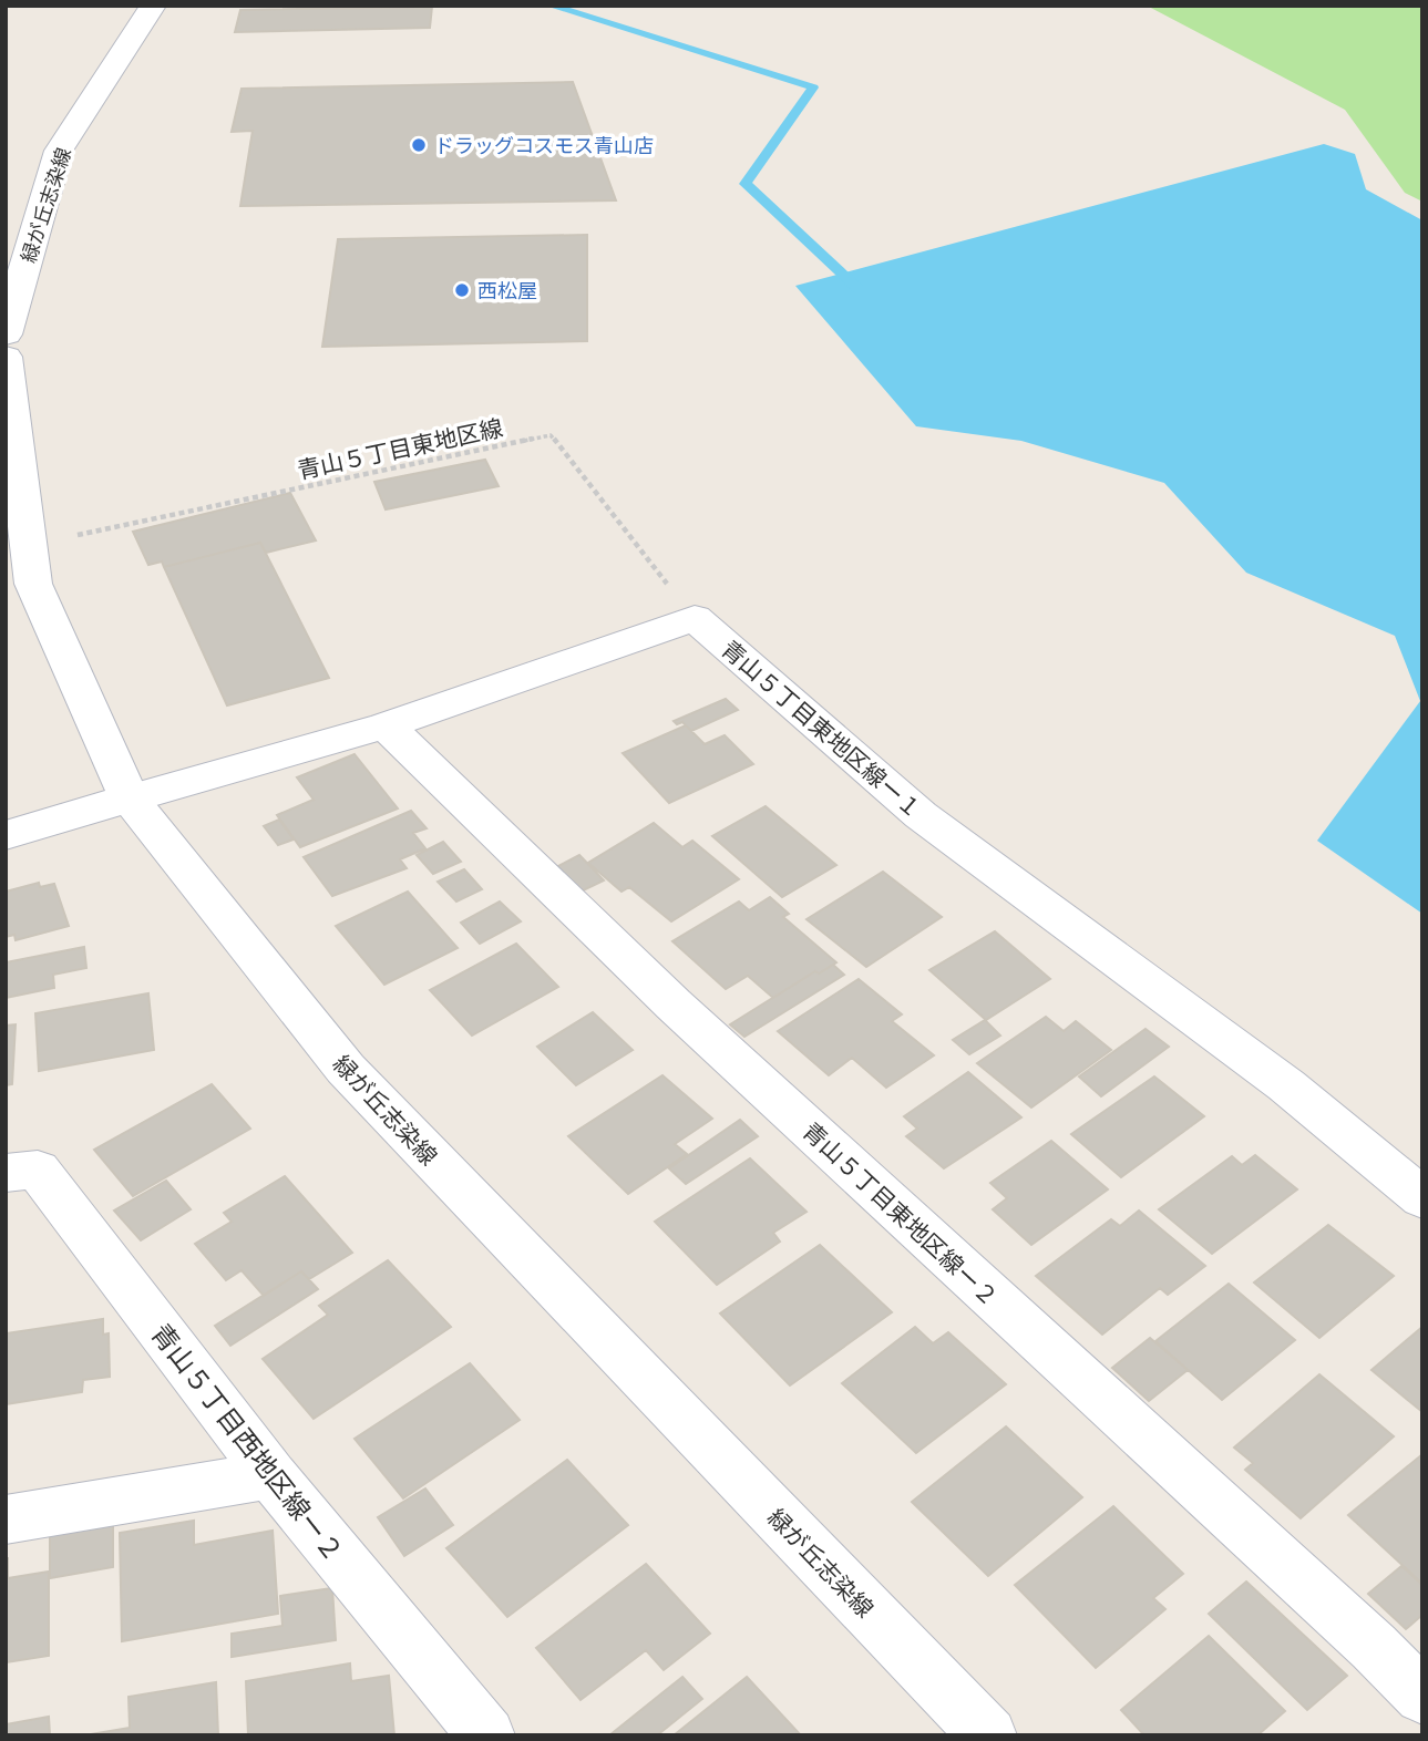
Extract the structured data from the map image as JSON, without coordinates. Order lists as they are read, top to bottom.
{
  "streets": {
    "street": [
      "緑が丘志染線",
      "青山５丁目東地区線ー１",
      "青山５丁目東地区線ー２",
      "青山５丁目西地区線ー２"
    ],
    "path": ["青山５丁目東地区線"]
  },
  "crossings": [
    ["緑が丘志染線", "青山５丁目東地区線"],
    ["青山５丁目東地区線", "青山５丁目東地区線ー１"]
  ],
  "places": ["ドラッグコスモス青山店", "西松屋"]
}
